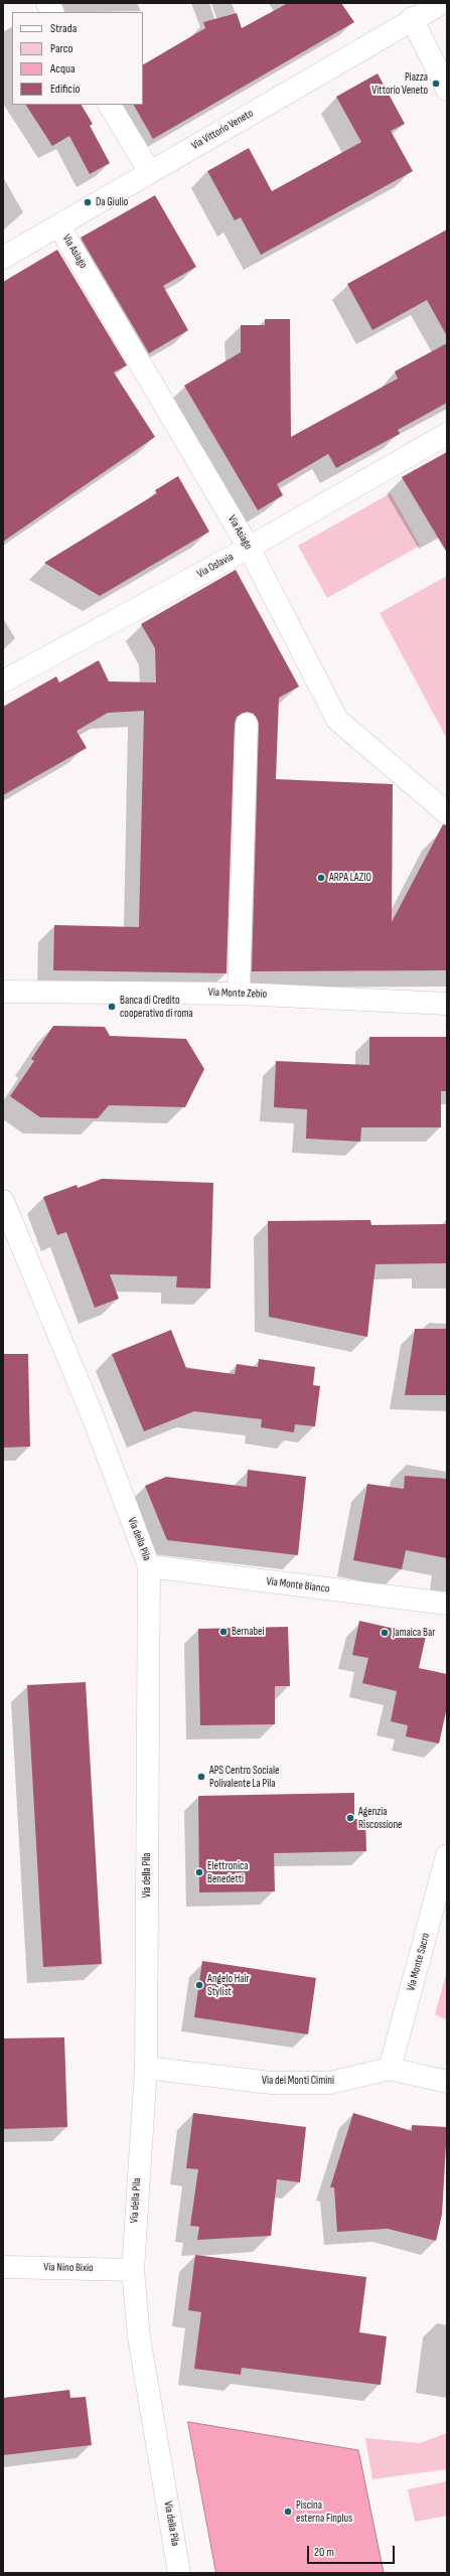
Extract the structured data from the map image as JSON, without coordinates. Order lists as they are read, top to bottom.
{
  "streets": {
    "street": [
      "Via Vittorio Veneto",
      "Via Asiago",
      "Via Oslavia",
      "Via Monte Zebio",
      "Via della Pila",
      "Via Monte Bianco",
      "Via Monte Sacro",
      "Via dei Monti Cimini",
      "Via Nino Bixio"
    ]
  },
  "crossings": [
    ["Via Vittorio Veneto", "Via Asiago"],
    ["Via Asiago", "Via Oslavia"],
    ["Via della Pila", "Via Monte Bianco"],
    ["Via della Pila", "Via dei Monti Cimini"],
    ["Via della Pila", "Via Nino Bixio"],
    ["Via Monte Sacro", "Via dei Monti Cimini"]
  ],
  "places": [
    "Piazza Vittorio Veneto",
    "Da Giulio",
    "ARPA LAZIO",
    "Banca di Credito cooperativo di roma",
    "Bernabei",
    "Jamaica Bar",
    "APS Centro Sociale Polivalente La Pila",
    "Agenzia Riscossione",
    "Elettronica Benedetti",
    "Angelo Hair Stylist",
    "Piscina esterna Finplus"
  ],
  "legend": [
    "Strada",
    "Parco",
    "Acqua",
    "Edificio"
  ],
  "scale_bar": "20 m"
}
